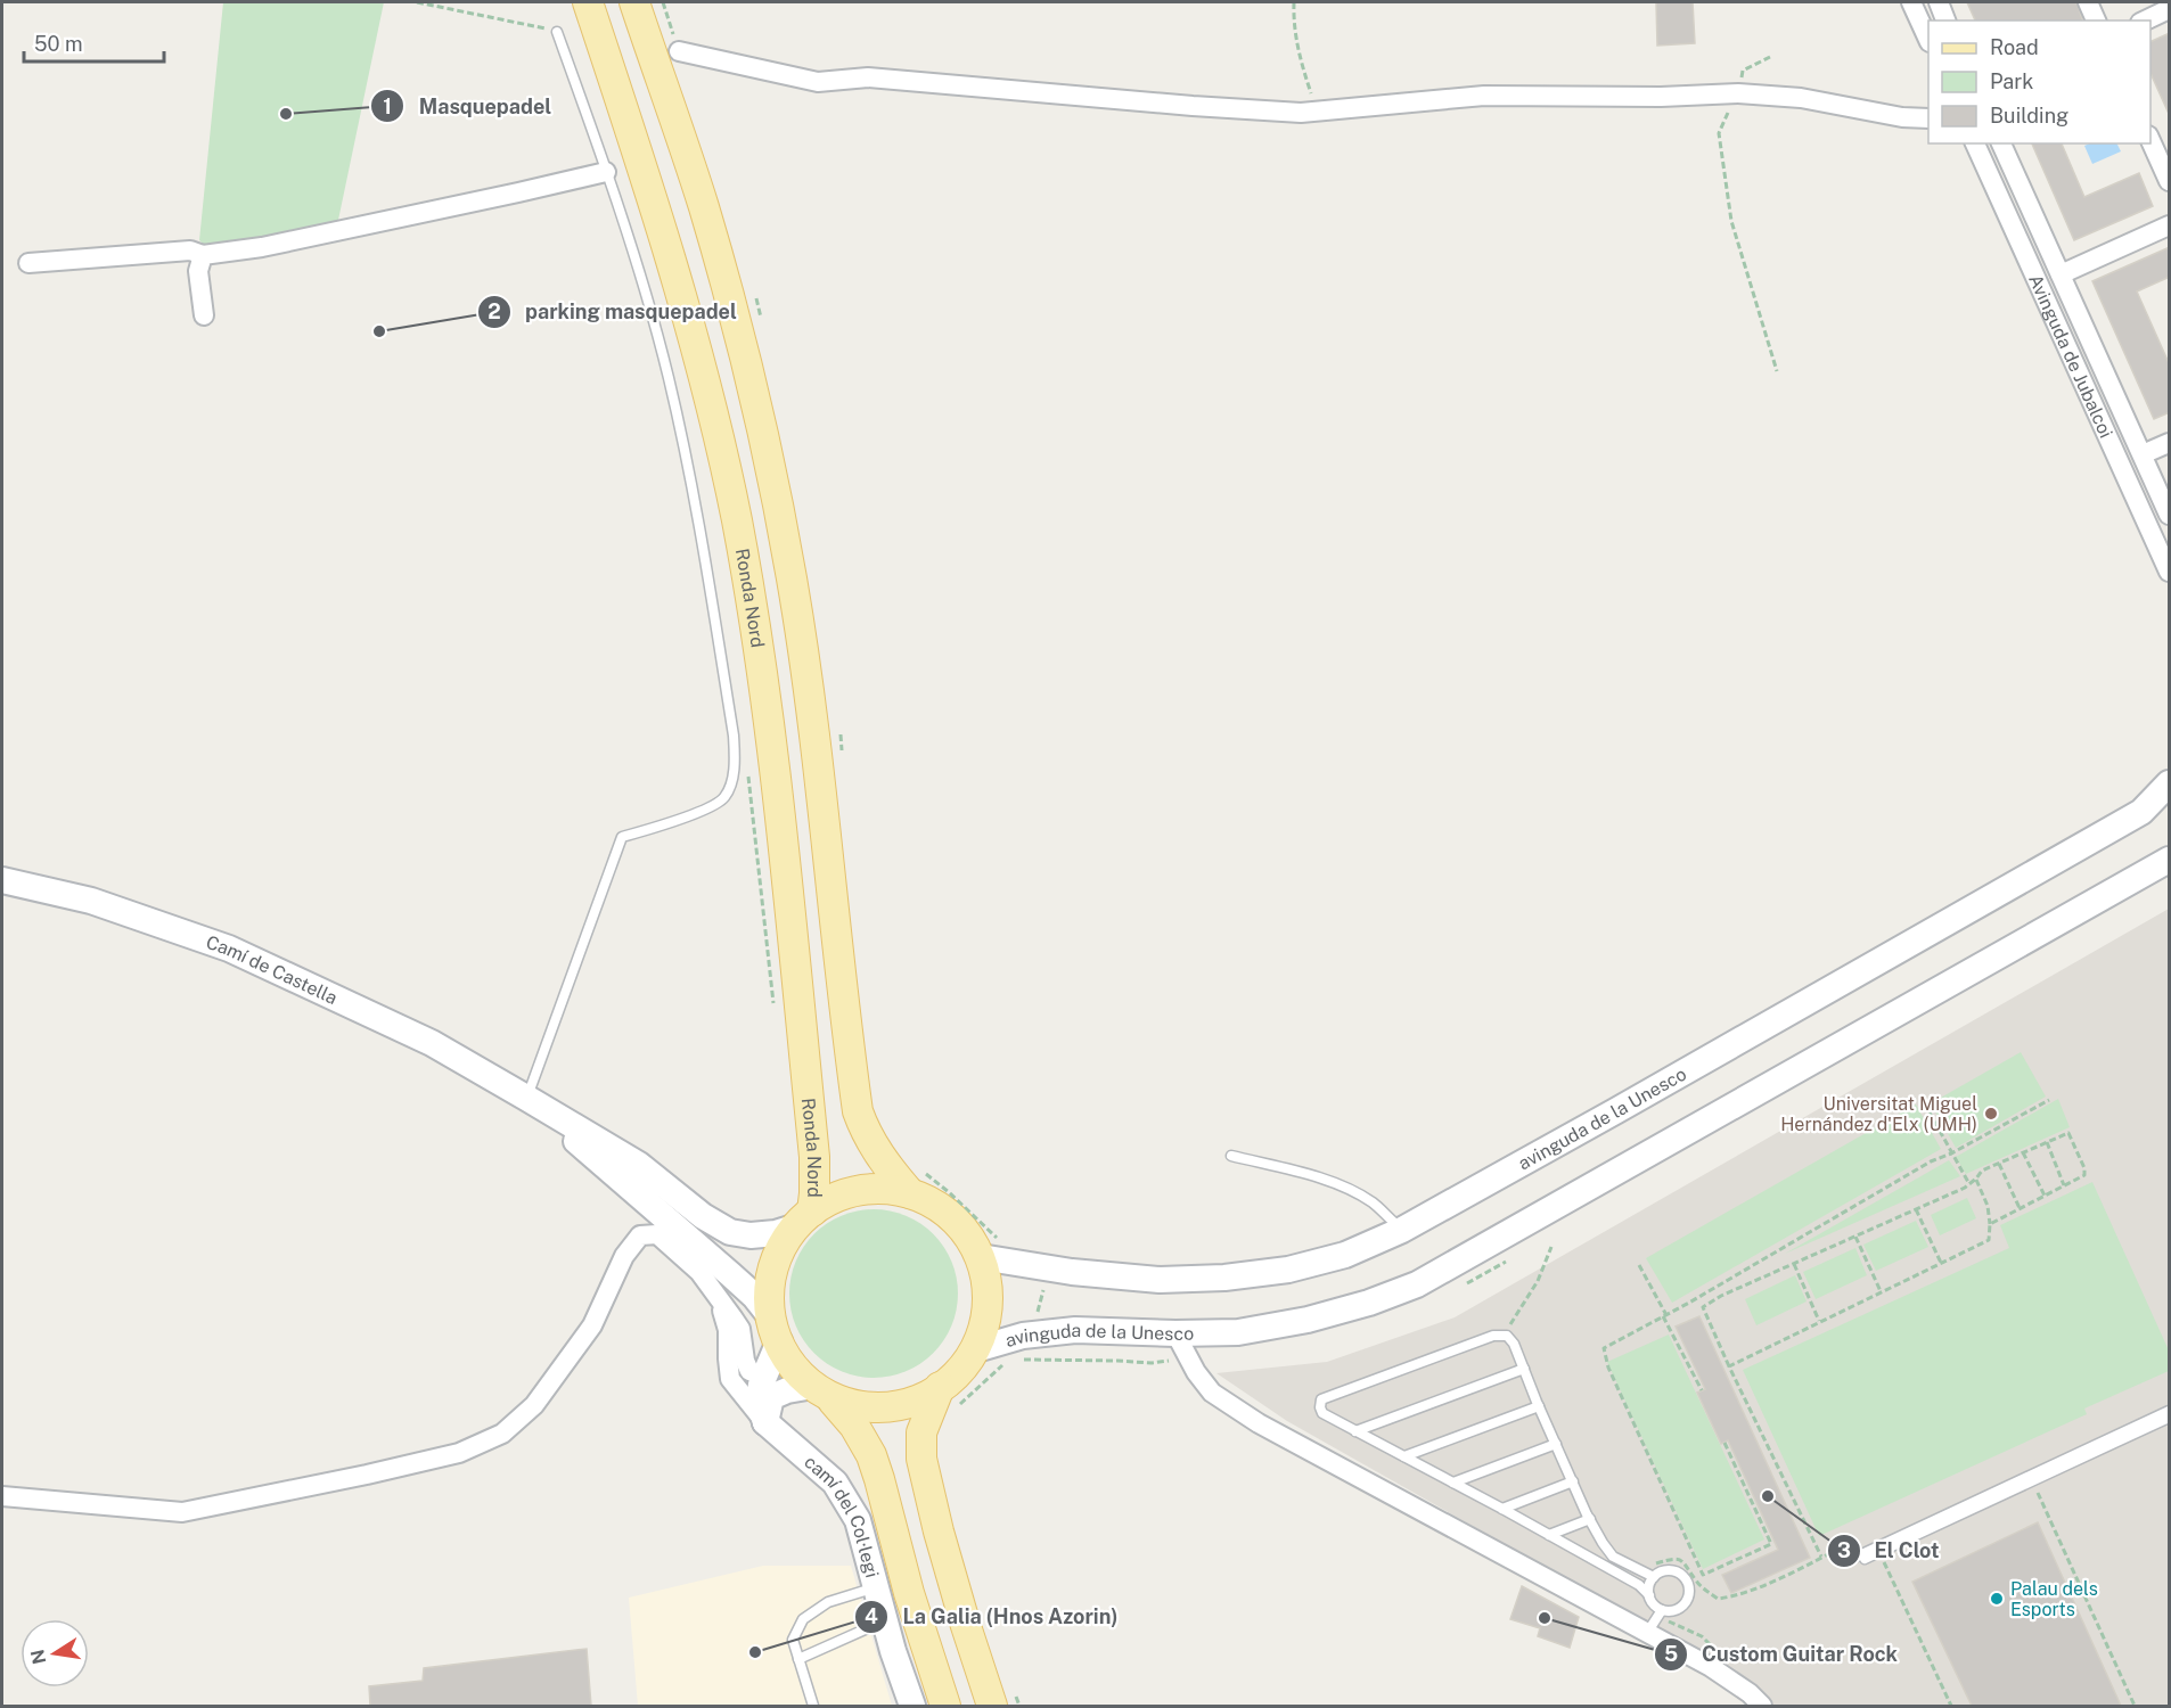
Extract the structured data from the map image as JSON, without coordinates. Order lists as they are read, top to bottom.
{
  "streets": {
    "main road": [
      "Ronda Nord",
      "Camí de Castella",
      "avinguda de la Unesco",
      "camí del Col·legi"
    ],
    "street": ["Avinguda de Jubalcoi"]
  },
  "crossings": [
    ["Ronda Nord", "Camí de Castella"],
    ["Ronda Nord", "avinguda de la Unesco"],
    ["Camí de Castella", "avinguda de la Unesco"]
  ],
  "places": [
    "Masquepadel",
    "parking masquepadel",
    "Universitat Miguel Hernández d'Elx (UMH)",
    "El Clot",
    "Palau dels Esports",
    "Custom Guitar Rock",
    "La Galia (Hnos Azorin)"
  ],
  "legend": ["Road", "Park", "Building"],
  "scale_bar": "50 m",
  "north": "left"
}
